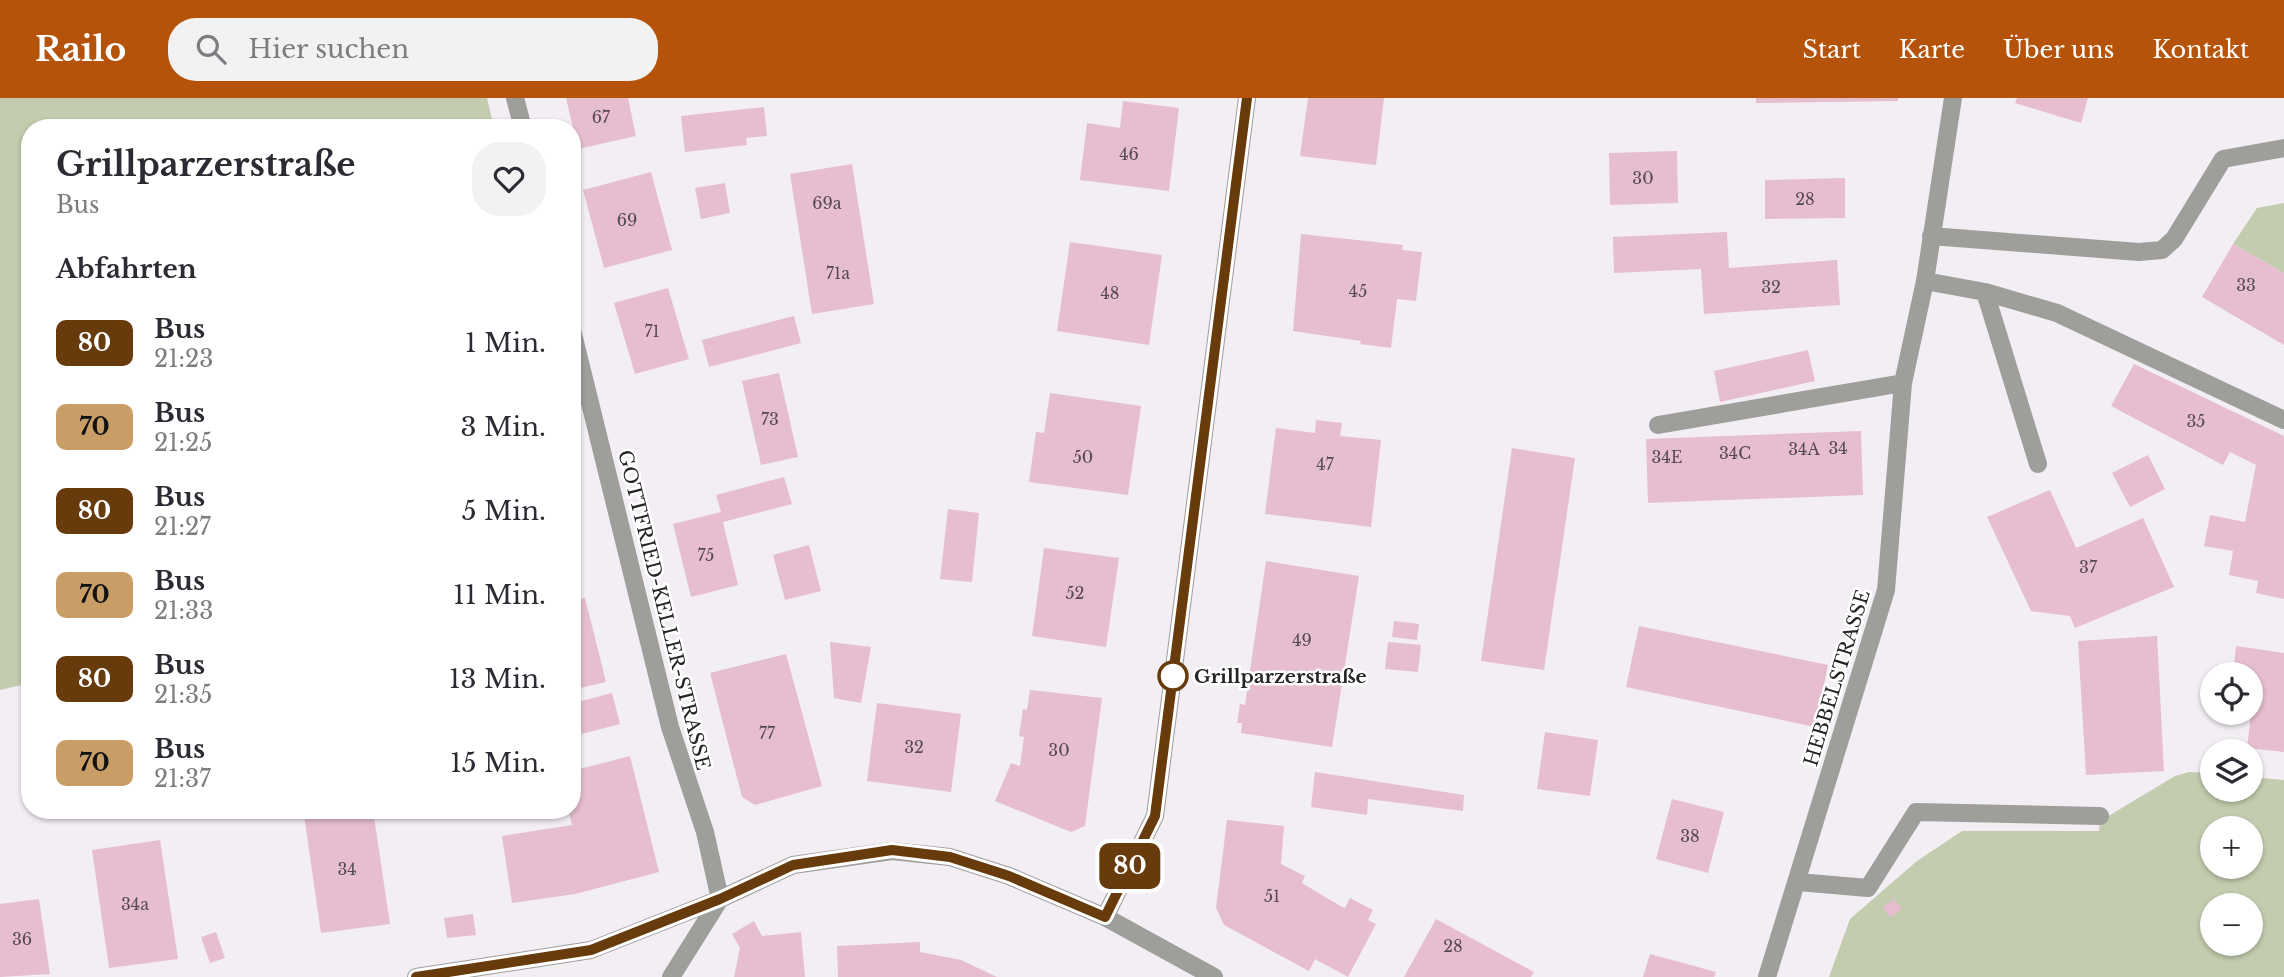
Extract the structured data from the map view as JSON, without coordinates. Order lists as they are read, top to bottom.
{
  "streets": {
    "street": ["GOTTFRIED-KELLER-STRASSE", "HEBBELSTRASSE"]
  },
  "places": ["Grillparzerstraße"],
  "lines": ["bus line 80"],
  "house_numbers": [
    "67",
    "46",
    "30",
    "28",
    "69a",
    "69",
    "71a",
    "33",
    "32",
    "45",
    "48",
    "71",
    "73",
    "35",
    "34",
    "34A",
    "34C",
    "50",
    "34E",
    "47",
    "75",
    "37",
    "52",
    "49",
    "77",
    "32",
    "30",
    "38",
    "34",
    "51",
    "34a",
    "36",
    "28"
  ],
  "page": {
    "header": "Railo",
    "search": "Hier suchen",
    "nav": [
      "Start",
      "Karte",
      "Über uns",
      "Kontakt"
    ],
    "on_map": "80",
    "heading": [
      ["Grillparzerstraße", "Bus"],
      "Abfahrten"
    ],
    "list": [
      {
        "mark": "80",
        "name": "Bus",
        "note": "21:23",
        "value": "1 Min."
      },
      {
        "mark": "70",
        "name": "Bus",
        "note": "21:25",
        "value": "3 Min."
      },
      {
        "mark": "80",
        "name": "Bus",
        "note": "21:27",
        "value": "5 Min."
      },
      {
        "mark": "70",
        "name": "Bus",
        "note": "21:33",
        "value": "11 Min."
      },
      {
        "mark": "80",
        "name": "Bus",
        "note": "21:35",
        "value": "13 Min."
      },
      {
        "mark": "70",
        "name": "Bus",
        "note": "21:37",
        "value": "15 Min."
      }
    ],
    "map_buttons": ["+", "−"]
  }
}
